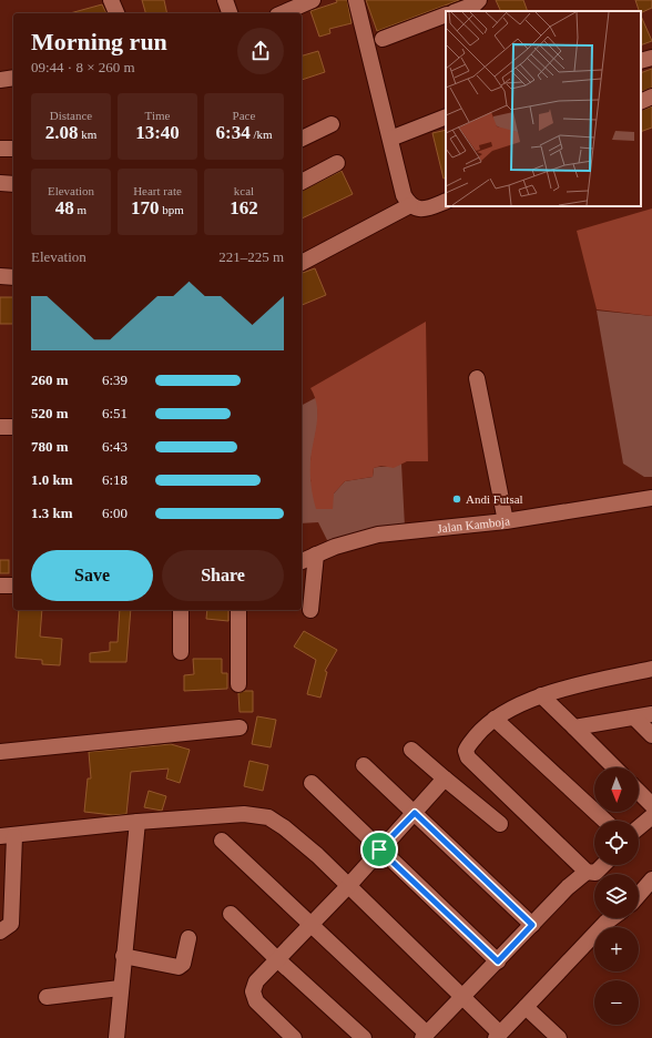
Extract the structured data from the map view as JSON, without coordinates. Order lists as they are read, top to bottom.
{
  "streets": {
    "street": ["Jalan Kamboja"]
  },
  "places": ["Andi Futsal"],
  "north": "bottom",
  "page": {
    "heading": ["Morning run", "09:44 · 8 × 260 m"],
    "stats": [
      ["Distance", "2.08 km"],
      ["Time", "13:40"],
      ["Pace", "6:34 /km"],
      ["Elevation", "48 m"],
      ["Heart rate", "170 bpm"],
      ["kcal", "162"]
    ],
    "chart": ["Elevation", "221–225 m"],
    "list": [
      {
        "name": "260 m",
        "note": "6:39"
      },
      {
        "name": "520 m",
        "note": "6:51"
      },
      {
        "name": "780 m",
        "note": "6:43"
      },
      {
        "name": "1.0 km",
        "note": "6:18"
      },
      {
        "name": "1.3 km",
        "note": "6:00"
      }
    ],
    "buttons": ["Save", "Share"],
    "map_buttons": ["+", "−"]
  }
}
